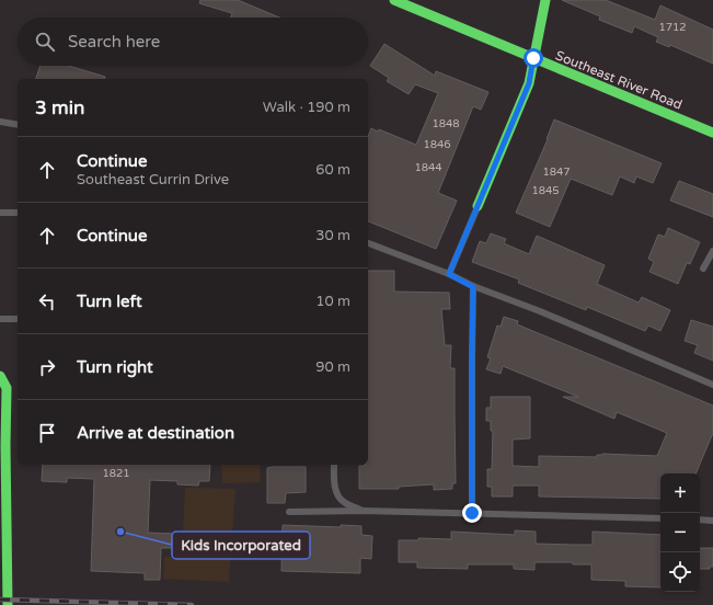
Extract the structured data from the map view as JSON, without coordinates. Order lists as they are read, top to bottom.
{
  "streets": {
    "main road": ["Southeast River Road"]
  },
  "places": ["Kids Incorporated"],
  "house_numbers": [
    "1712",
    "1848",
    "1846",
    "1844",
    "1847",
    "1845",
    "1821"
  ],
  "page": {
    "search": "Search here",
    "heading": ["3 min", "Walk · 190 m"],
    "list": [
      ["Continue", "Southeast Currin Drive", "60 m"],
      ["Continue", "30 m"],
      ["Turn left", "10 m"],
      ["Turn right", "90 m"],
      "Arrive at destination"
    ],
    "map_buttons": ["+", "−"]
  }
}
